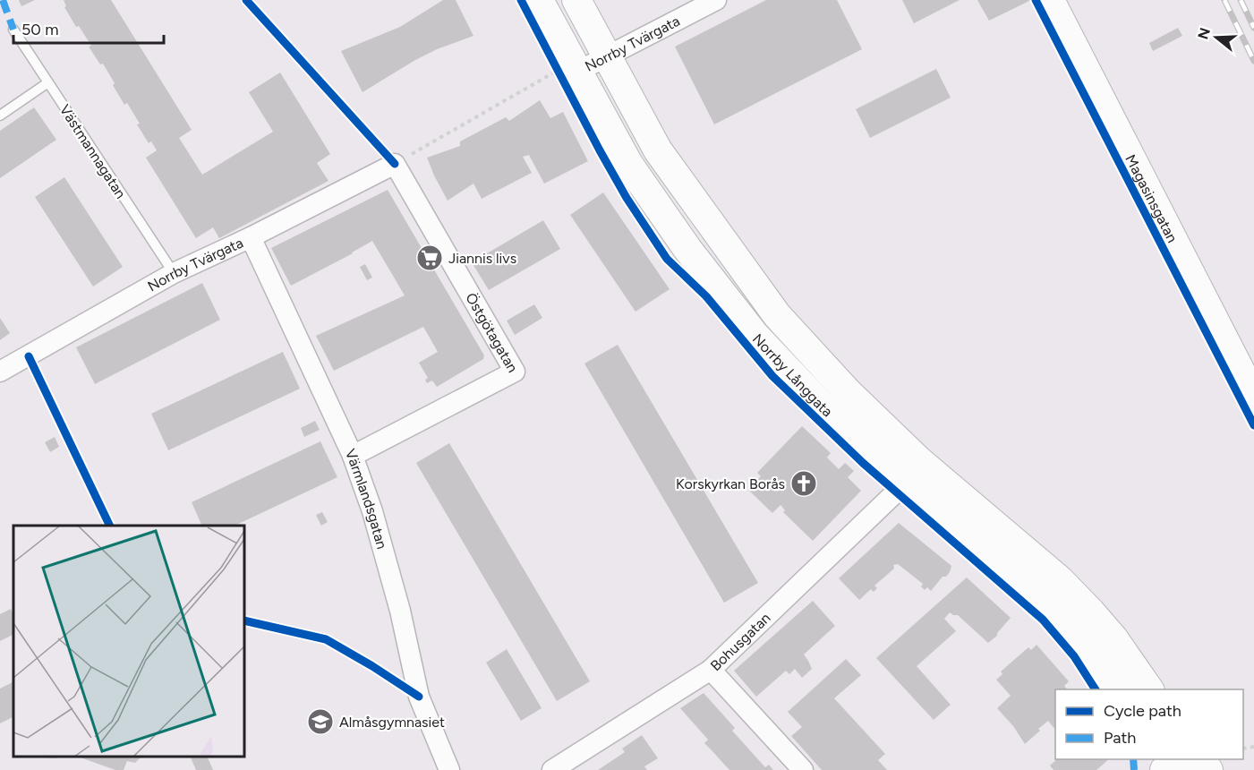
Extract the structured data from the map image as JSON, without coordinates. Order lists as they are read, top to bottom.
{
  "streets": {
    "main road": ["Magasinsgatan", "Norrby Långgata"],
    "street": [
      "Norrby Tvärgata",
      "Östgötagatan",
      "Värmlandsgatan",
      "Bohusgatan"
    ],
    "lane": ["Västmannagatan"]
  },
  "crossings": [
    ["Norrby Tvärgata", "Västmannagatan"],
    ["Norrby Tvärgata", "Östgötagatan"],
    ["Norrby Tvärgata", "Norrby Långgata"],
    ["Norrby Tvärgata", "Värmlandsgatan"],
    ["Östgötagatan", "Värmlandsgatan"],
    ["Norrby Långgata", "Bohusgatan"]
  ],
  "places": {
    "supermarket": ["Jiannis livs"],
    "church": ["Korskyrkan Borås"],
    "school or university": ["Almåsgymnasiet"]
  },
  "legend": ["Cycle path", "Path"],
  "scale_bar": "50 m",
  "north": "left"
}
